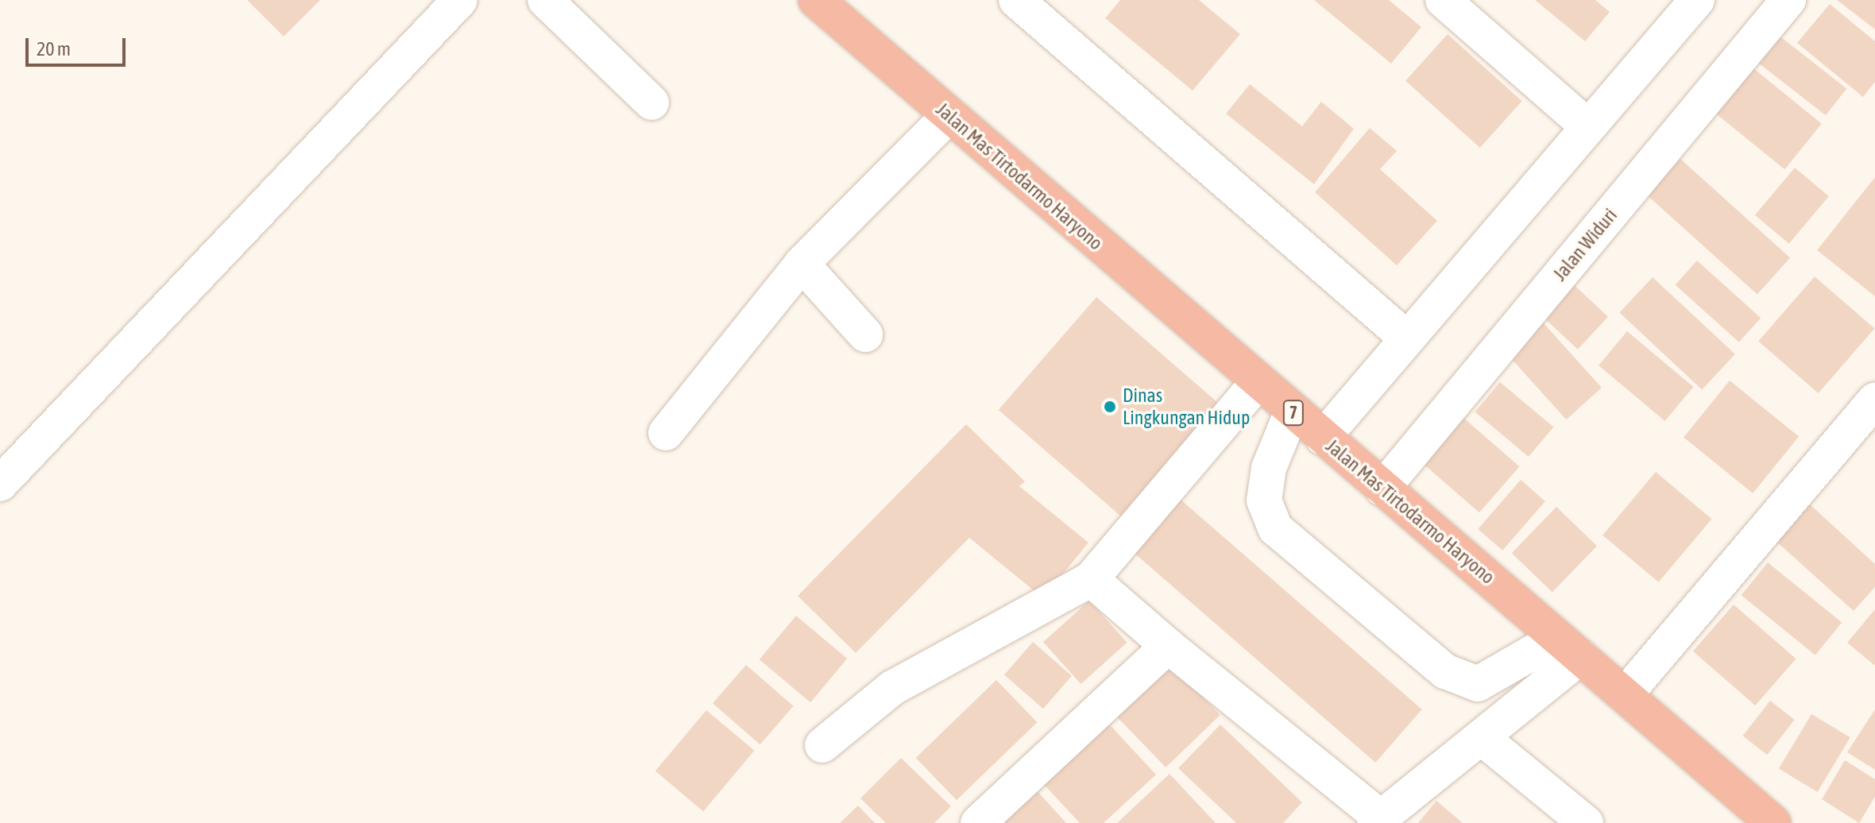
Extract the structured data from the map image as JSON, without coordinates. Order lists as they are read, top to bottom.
{
  "streets": {
    "highway": ["Jalan Mas Tirtodarmo Haryono", "7"],
    "street": ["Jalan Widuri"]
  },
  "crossings": [
    ["Jalan Mas Tirtodarmo Haryono", "Jalan Widuri"]
  ],
  "places": ["Dinas Lingkungan Hidup"],
  "scale_bar": "20 m"
}
